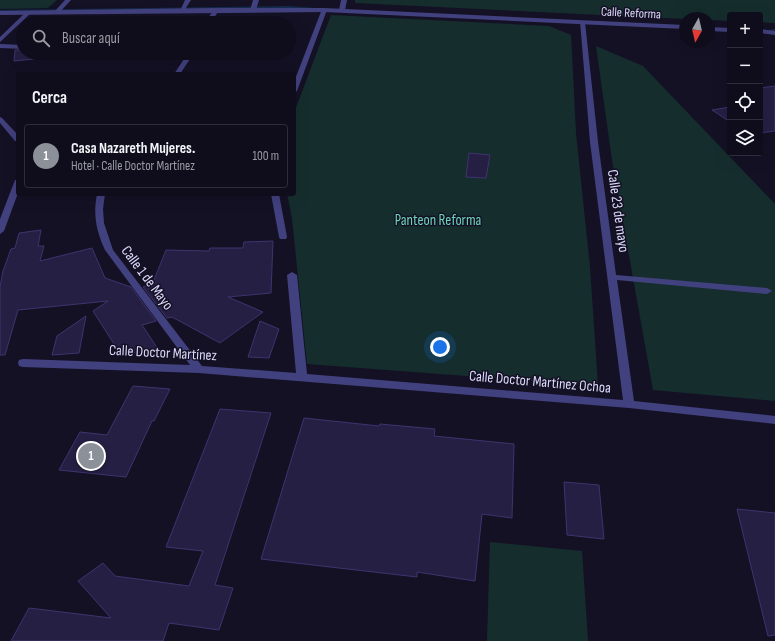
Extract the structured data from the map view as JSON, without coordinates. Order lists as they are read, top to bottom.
{
  "streets": {
    "street": [
      "Calle Reforma",
      "Calle 23 de mayo",
      "Calle 1 de Mayo",
      "Calle Doctor Martínez",
      "Calle Doctor Martínez Ochoa"
    ]
  },
  "crossings": [
    ["Calle Reforma", "Calle 23 de mayo"],
    ["Calle 23 de mayo", "Calle Doctor Martínez Ochoa"],
    ["Calle 1 de Mayo", "Calle Doctor Martínez"],
    ["Calle Doctor Martínez", "Calle Doctor Martínez Ochoa"]
  ],
  "parks": ["Panteon Reforma"],
  "north": "bottom",
  "page": {
    "map_buttons": ["+", "−"],
    "search": "Buscar aquí",
    "heading": "Cerca",
    "list": [
      {
        "mark": "1",
        "name": "Casa Nazareth Mujeres.",
        "note": "Hotel · Calle Doctor Martínez",
        "value": "100 m"
      }
    ],
    "pins": "1"
  }
}
